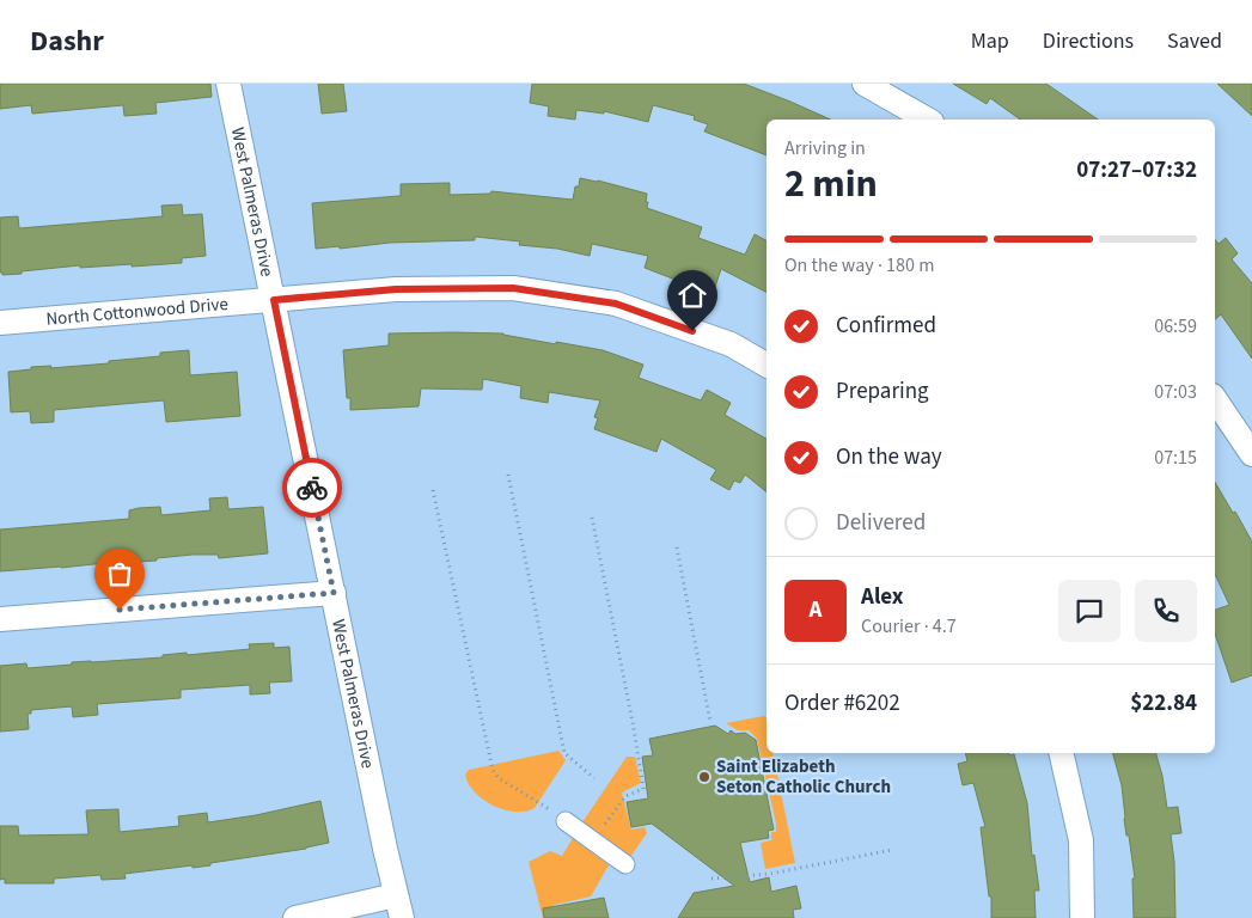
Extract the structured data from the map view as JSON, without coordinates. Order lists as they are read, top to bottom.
{
  "streets": {
    "street": ["West Palmeras Drive", "North Cottonwood Drive"]
  },
  "crossings": [
    ["West Palmeras Drive", "North Cottonwood Drive"]
  ],
  "places": ["Saint Elizabeth Seton Catholic Church"],
  "page": {
    "header": "Dashr",
    "nav": ["Map", "Directions", "Saved"],
    "heading": ["2 min", "Arriving in", "07:27–07:32"],
    "panel": [
      "Alex",
      "Courier · 4.7",
      "Order #6202",
      "$22.84"
    ],
    "bar": "On the way · 180 m",
    "list": [
      ["Confirmed", "06:59"],
      ["Preparing", "07:03"],
      ["On the way", "07:15"],
      "Delivered"
    ],
    "round": "A"
  }
}
